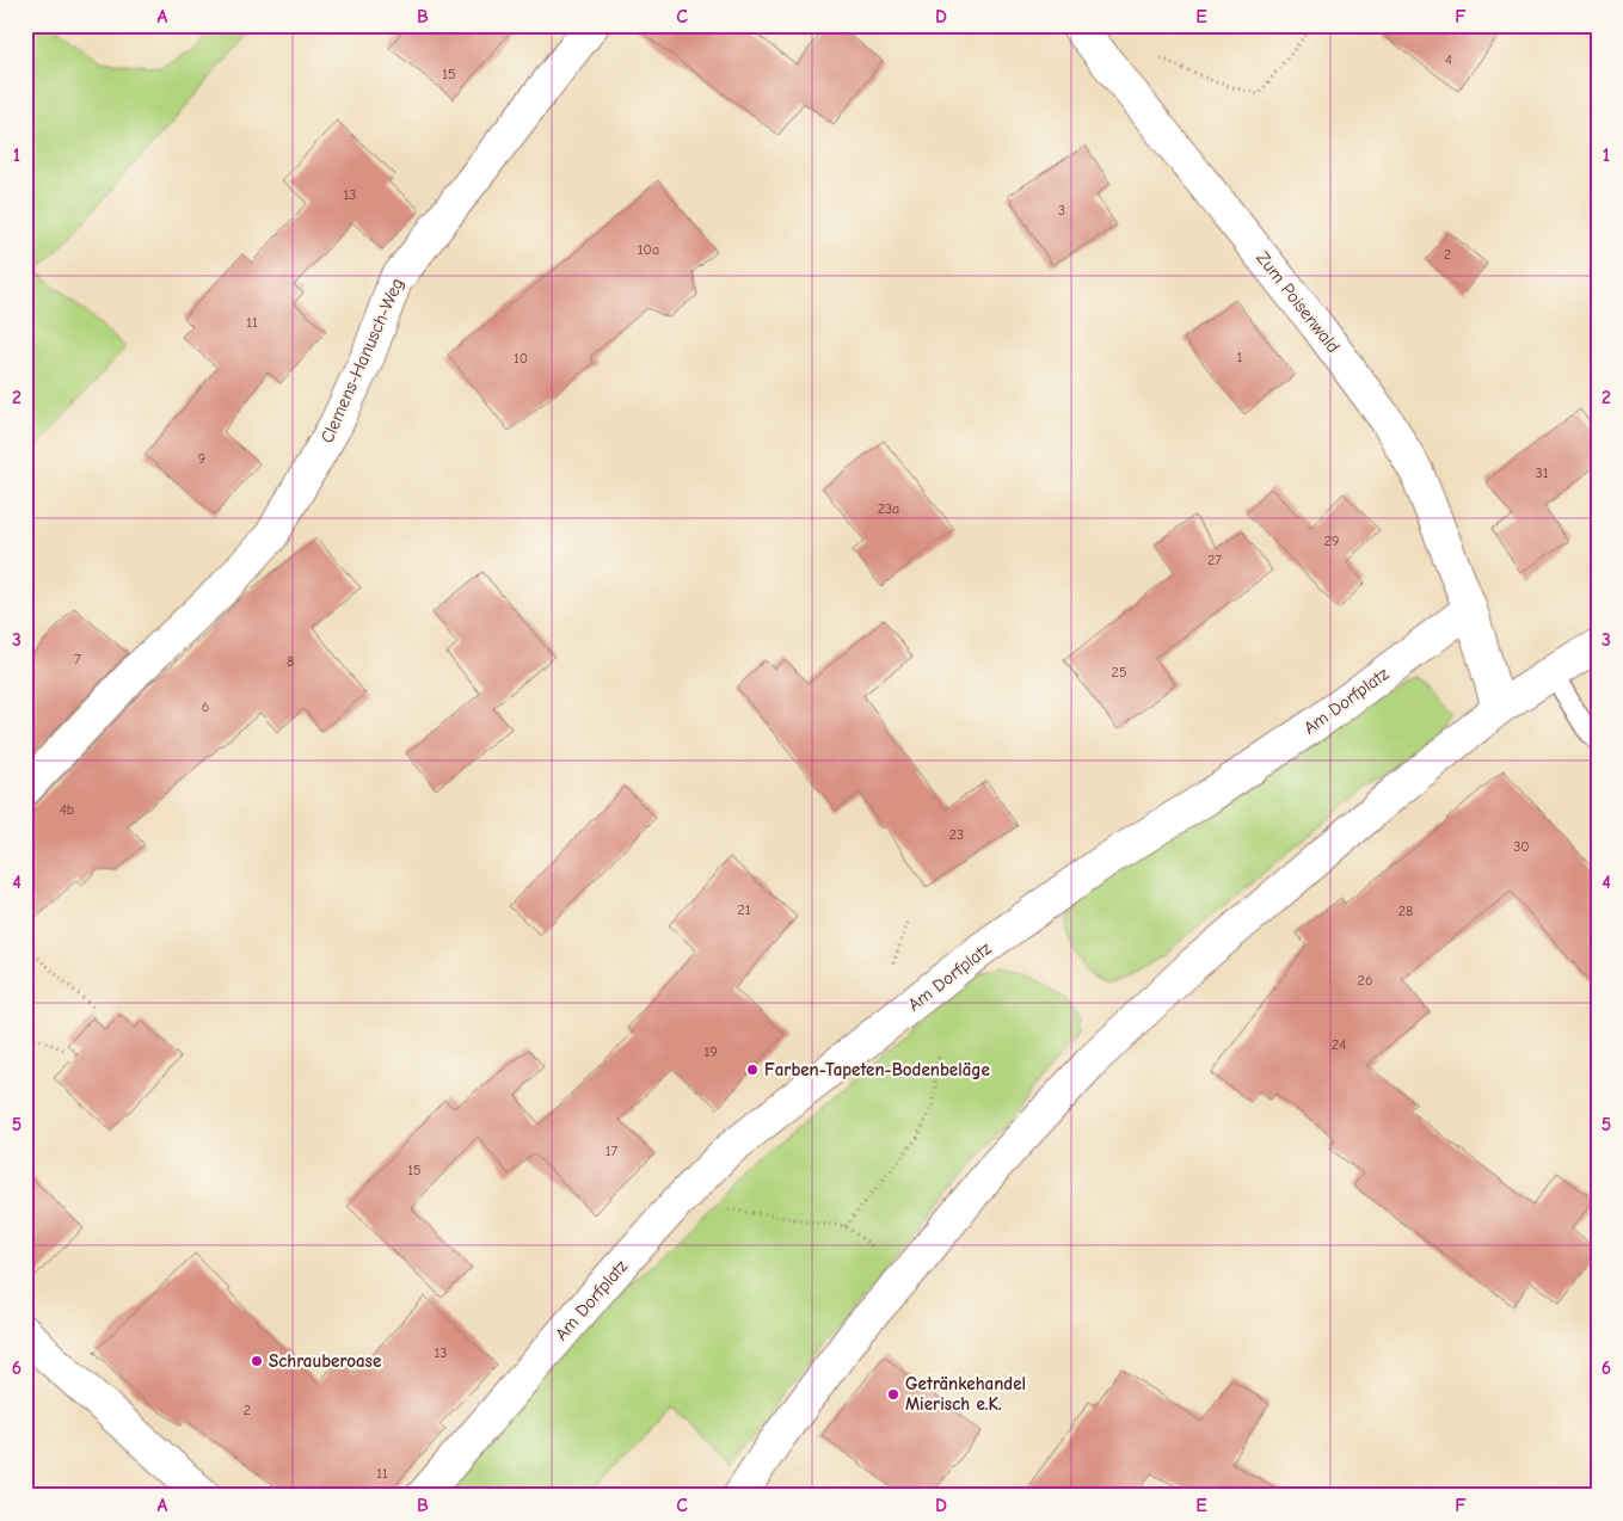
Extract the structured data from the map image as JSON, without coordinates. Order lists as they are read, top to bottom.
{
  "streets": {
    "street": ["Zum Poisenwald", "Clemens-Hanusch-Weg", "Am Dorfplatz"]
  },
  "crossings": [
    ["Zum Poisenwald", "Am Dorfplatz"]
  ],
  "places": ["Farben-Tapeten-Bodenbeläge", "Schrauberoase", "Getränkehandel Mierisch e.K."],
  "house_numbers": [
    "4",
    "15",
    "13",
    "3",
    "10a",
    "2",
    "11",
    "1",
    "10",
    "9",
    "31",
    "23a",
    "29",
    "27",
    "7",
    "8",
    "25",
    "6",
    "4b",
    "23",
    "30",
    "21",
    "28",
    "26",
    "24",
    "19",
    "17",
    "15",
    "13",
    "2",
    "11"
  ],
  "grid": {
    "columns": [
      "A",
      "B",
      "C",
      "D",
      "E",
      "F"
    ],
    "rows": [
      "1",
      "2",
      "3",
      "4",
      "5",
      "6"
    ]
  }
}
